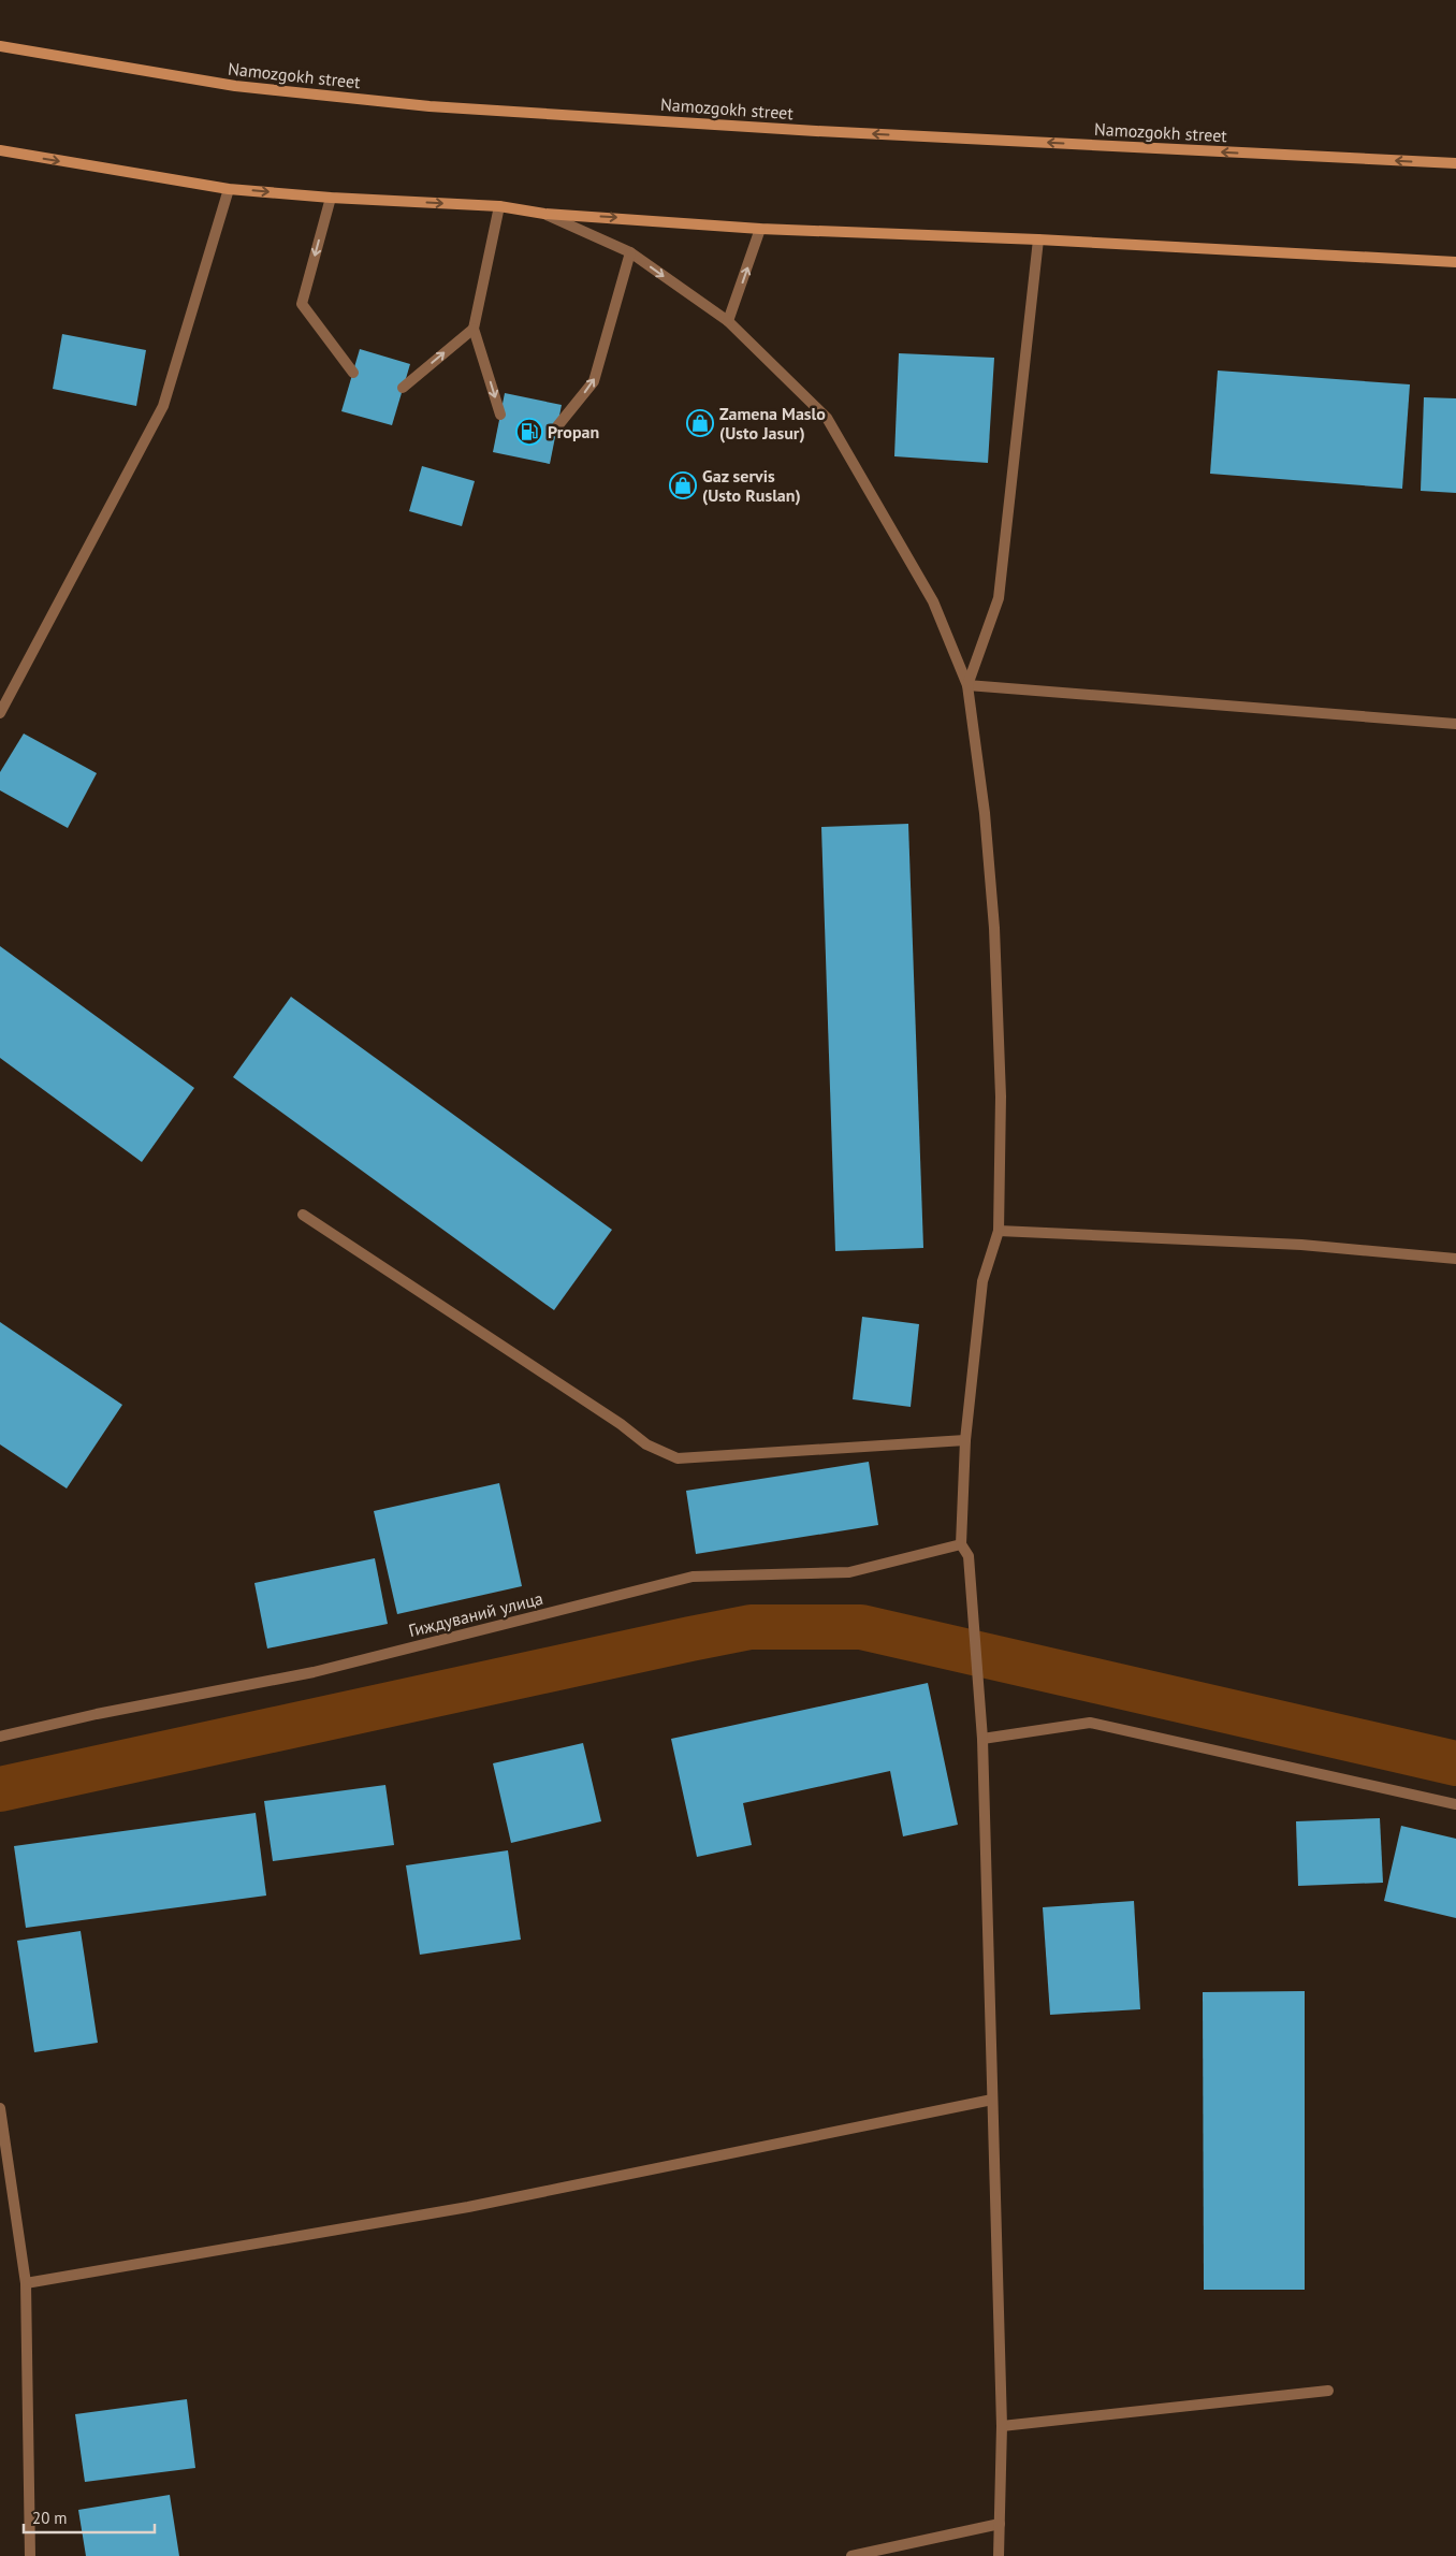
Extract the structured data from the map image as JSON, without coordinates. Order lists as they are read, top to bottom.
{
  "streets": {
    "main road": ["Namozgokh street"],
    "street": ["Гиждуваний улица"]
  },
  "one_way": ["Namozgokh street"],
  "places": {
    "shop": ["Zamena Maslo (Usto Jasur)", "Gaz servis (Usto Ruslan)"],
    "fuel station": ["Propan"]
  },
  "scale_bar": "20 m"
}
